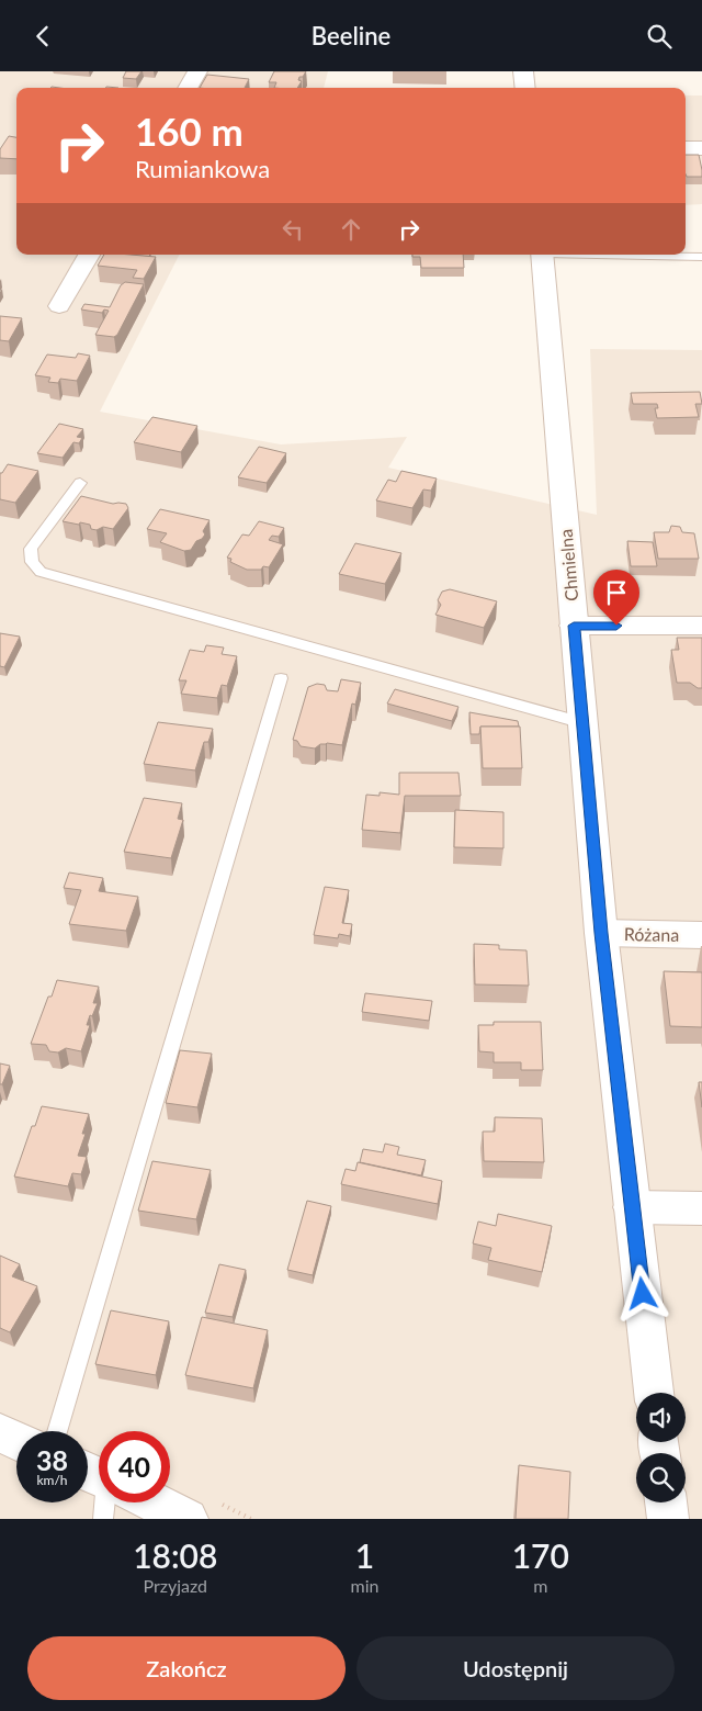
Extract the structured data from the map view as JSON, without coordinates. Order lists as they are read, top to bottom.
{
  "streets": {
    "street": ["Chmielna", "Różana"]
  },
  "crossings": [
    ["Chmielna", "Różana"]
  ],
  "page": {
    "header": "Beeline",
    "turn": ["160 m", "Rumiankowa"],
    "speed": "38 km/h",
    "limit": "40",
    "eta": [
      "18:08",
      "Przyjazd",
      "1",
      "min",
      "170",
      "m"
    ],
    "buttons": ["Zakończ", "Udostępnij"]
  }
}
